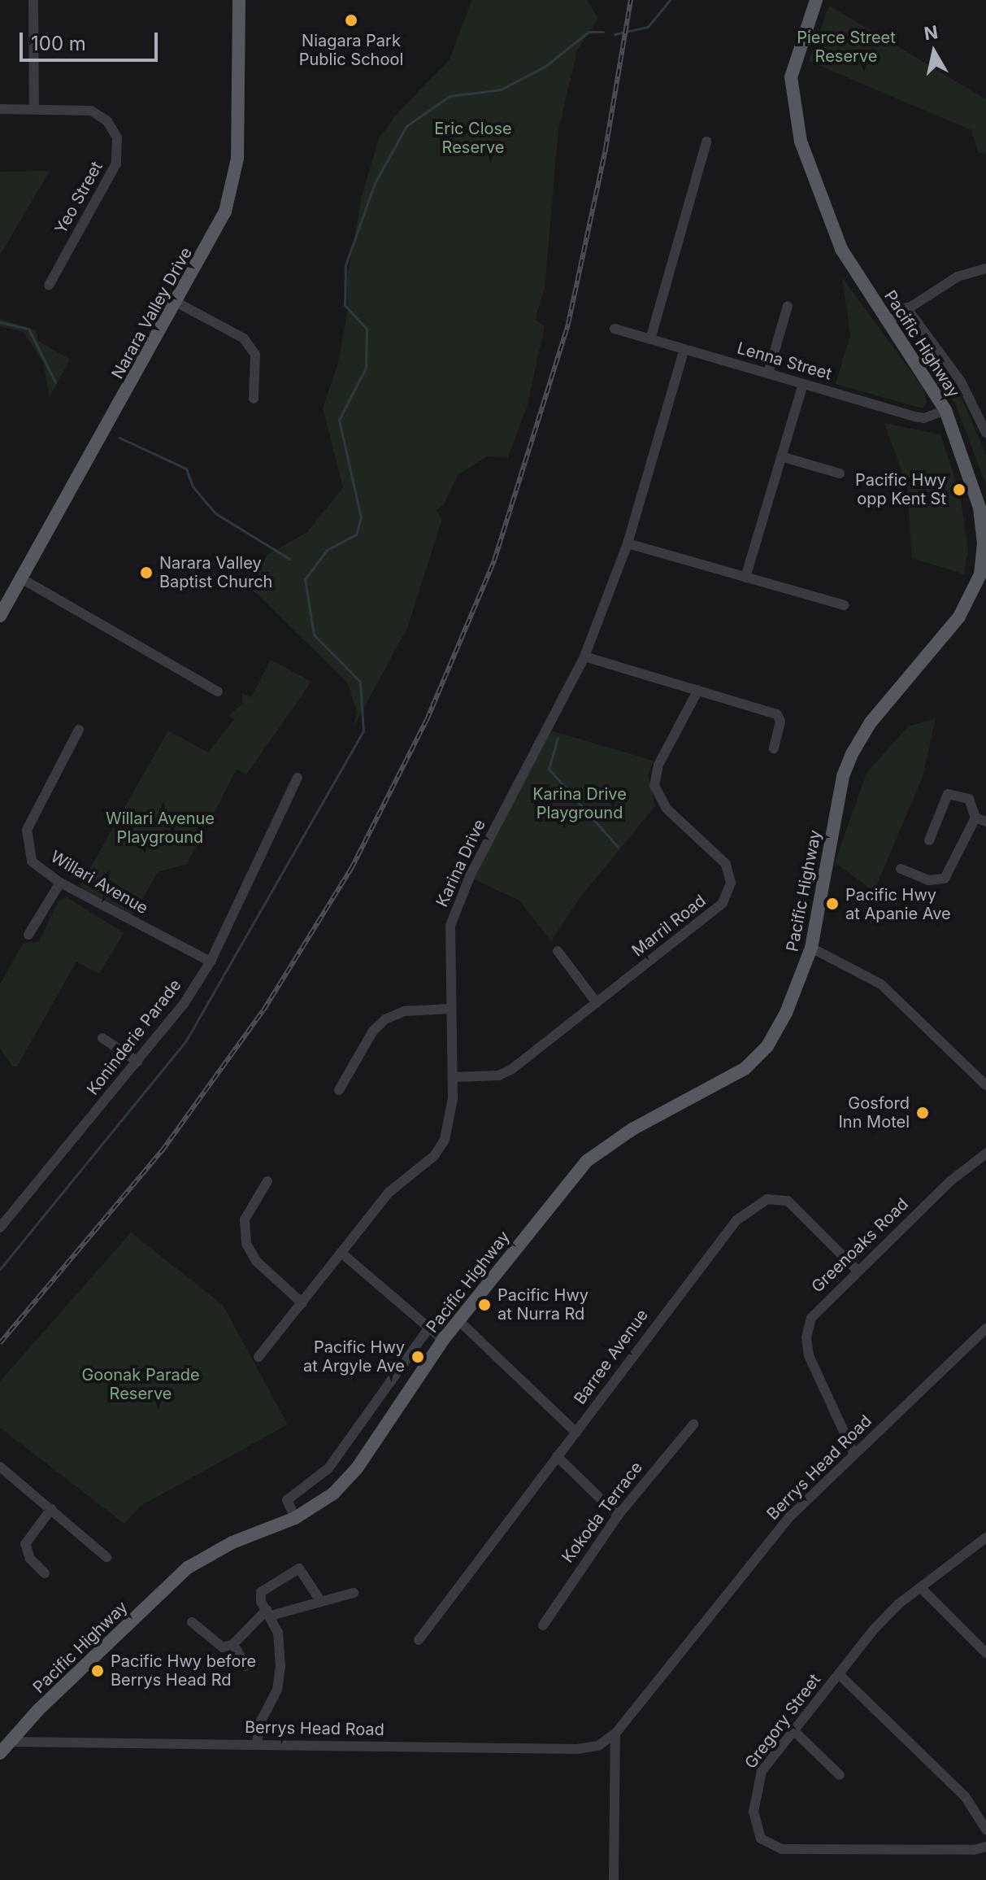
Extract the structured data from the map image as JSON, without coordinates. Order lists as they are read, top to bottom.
{
  "streets": {
    "main road": ["Narara Valley Drive", "Pacific Highway"],
    "street": [
      "Yeo Street",
      "Lenna Street",
      "Karina Drive",
      "Willari Avenue",
      "Marril Road",
      "Koninderie Parade",
      "Greenoaks Road",
      "Barree Avenue",
      "Berrys Head Road",
      "Kokoda Terrace",
      "Gregory Street"
    ]
  },
  "crossings": [
    ["Pacific Highway", "Lenna Street"],
    ["Pacific Highway", "Berrys Head Road"],
    ["Lenna Street", "Karina Drive"],
    ["Karina Drive", "Marril Road"],
    ["Willari Avenue", "Koninderie Parade"],
    ["Greenoaks Road", "Barree Avenue"],
    ["Greenoaks Road", "Berrys Head Road"]
  ],
  "parks": [
    "Pierce Street Reserve",
    "Eric Close Reserve",
    "Karina Drive Playground",
    "Willari Avenue Playground",
    "Goonak Parade Reserve"
  ],
  "places": [
    "Niagara Park Public School",
    "Pacific Hwy opp Kent St",
    "Narara Valley Baptist Church",
    "Pacific Hwy at Apanie Ave",
    "Gosford Inn Motel",
    "Pacific Hwy at Nurra Rd",
    "Pacific Hwy at Argyle Ave",
    "Pacific Hwy before Berrys Head Rd"
  ],
  "scale_bar": "100 m",
  "north": "top"
}
